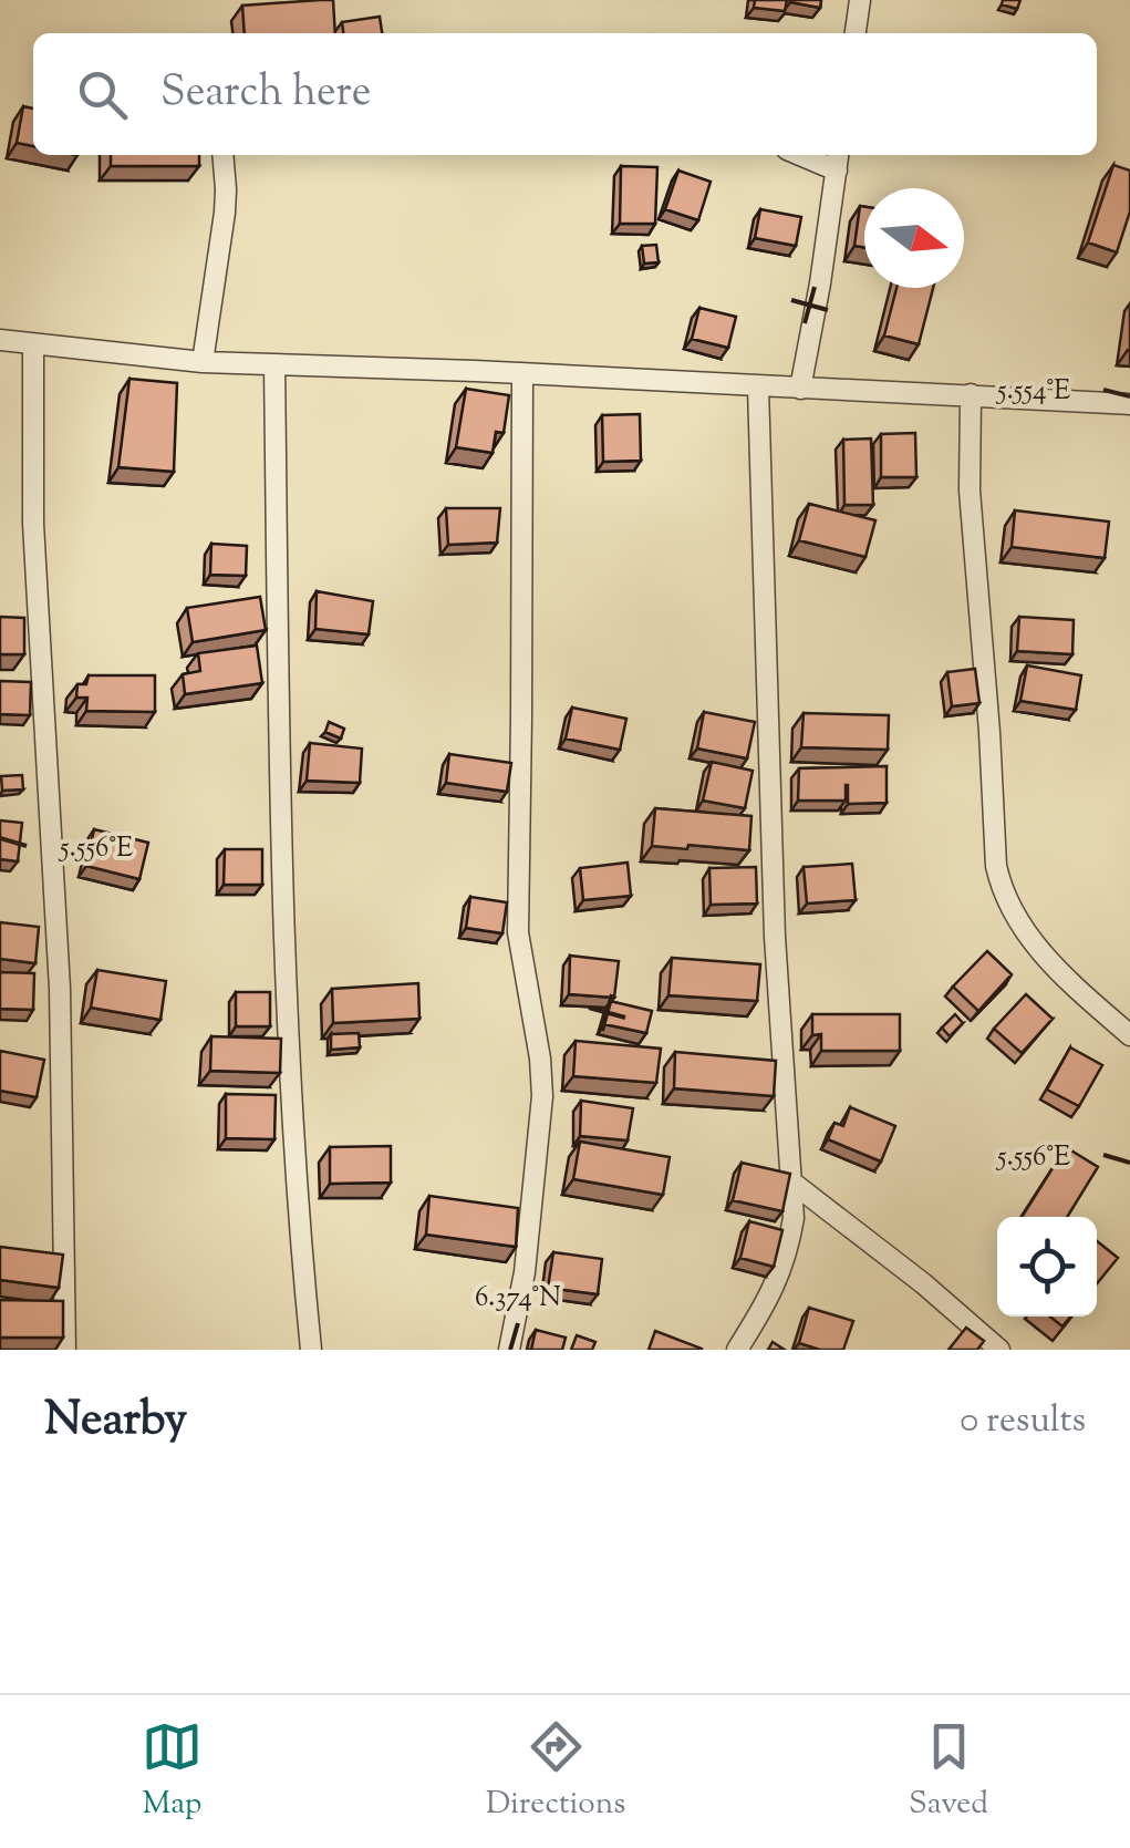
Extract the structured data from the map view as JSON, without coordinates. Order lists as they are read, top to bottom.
{
  "north": "right",
  "page": {
    "search": "Search here",
    "heading": ["Nearby", "0 results"],
    "nav": ["Map", "Directions", "Saved"]
  },
  "coordinates": ["5.554°E", "5.556°E", "6.374°N"]
}
